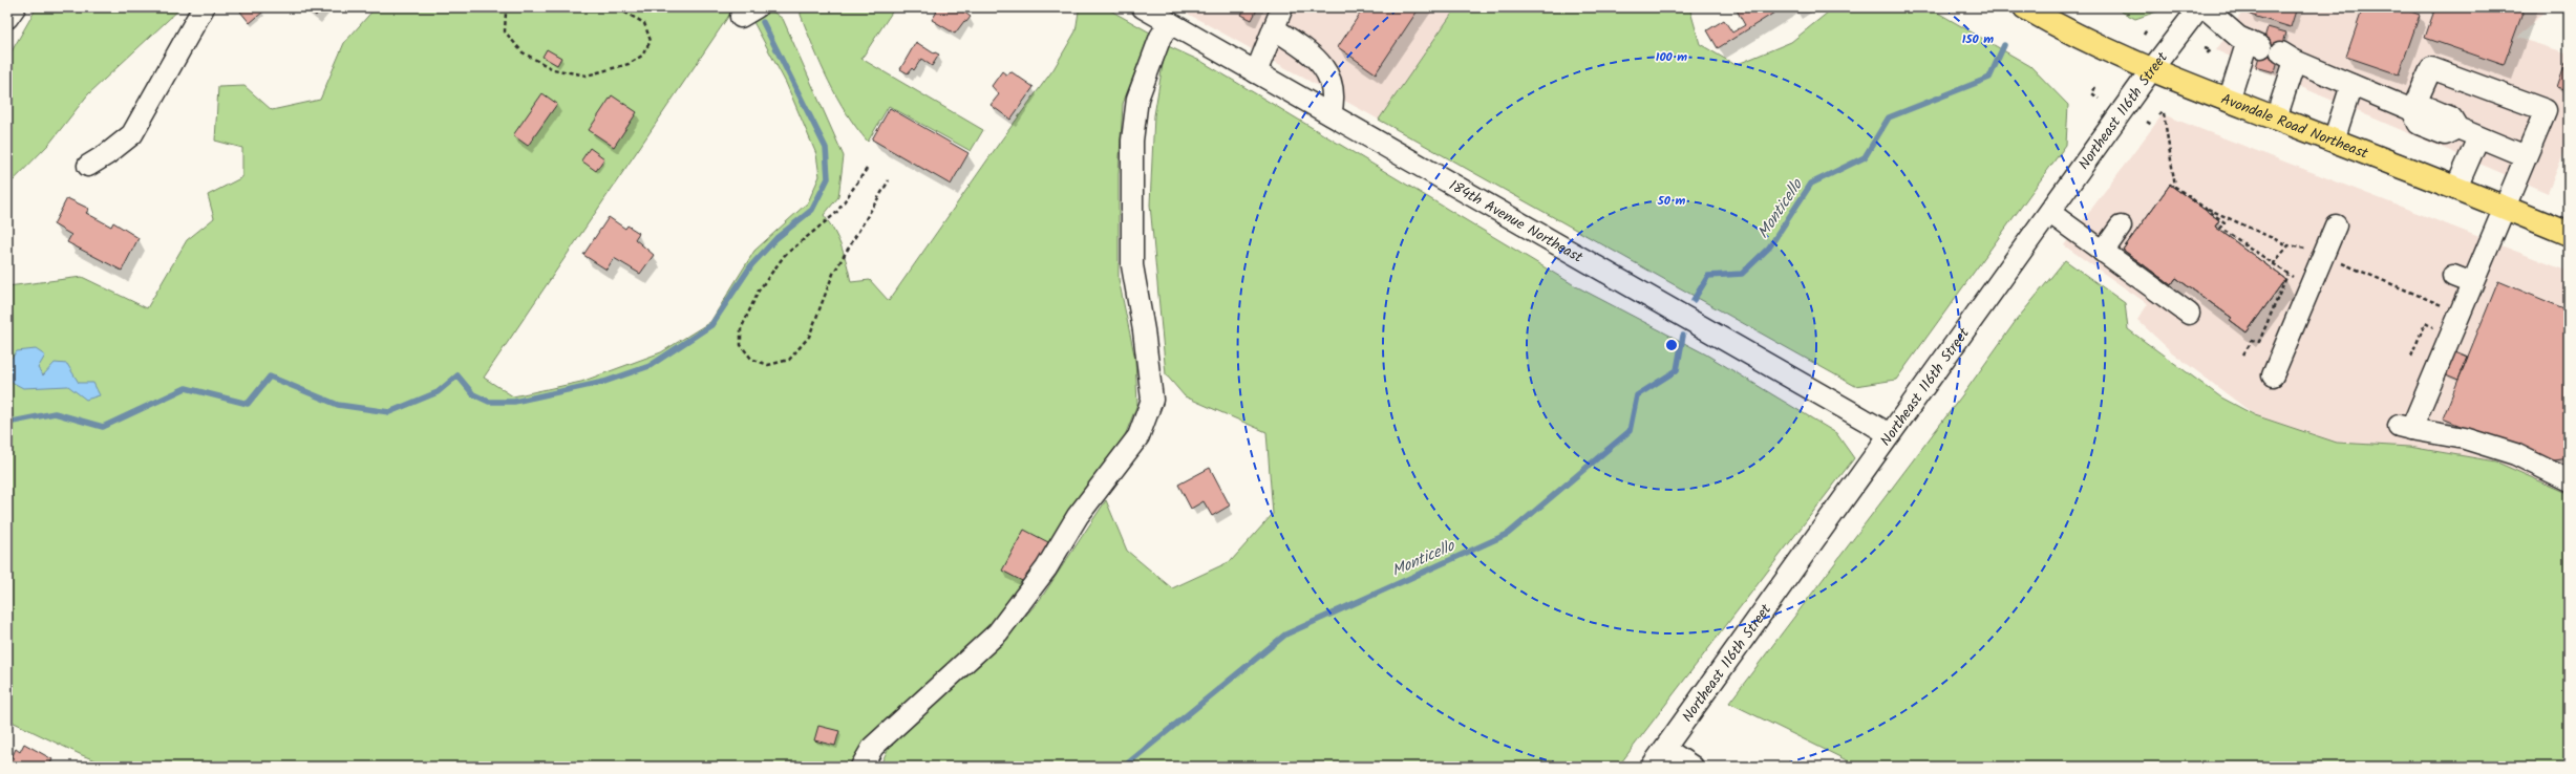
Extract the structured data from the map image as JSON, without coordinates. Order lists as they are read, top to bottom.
{
  "streets": {
    "main road": ["Avondale Road Northeast"],
    "street": ["Northeast 116th Street", "184th Avenue Northeast"]
  },
  "crossings": [
    ["Northeast 116th Street", "Avondale Road Northeast"],
    ["Northeast 116th Street", "184th Avenue Northeast"]
  ],
  "water": ["Monticello"],
  "rings": ["150 m", "100 m", "50 m"]
}
